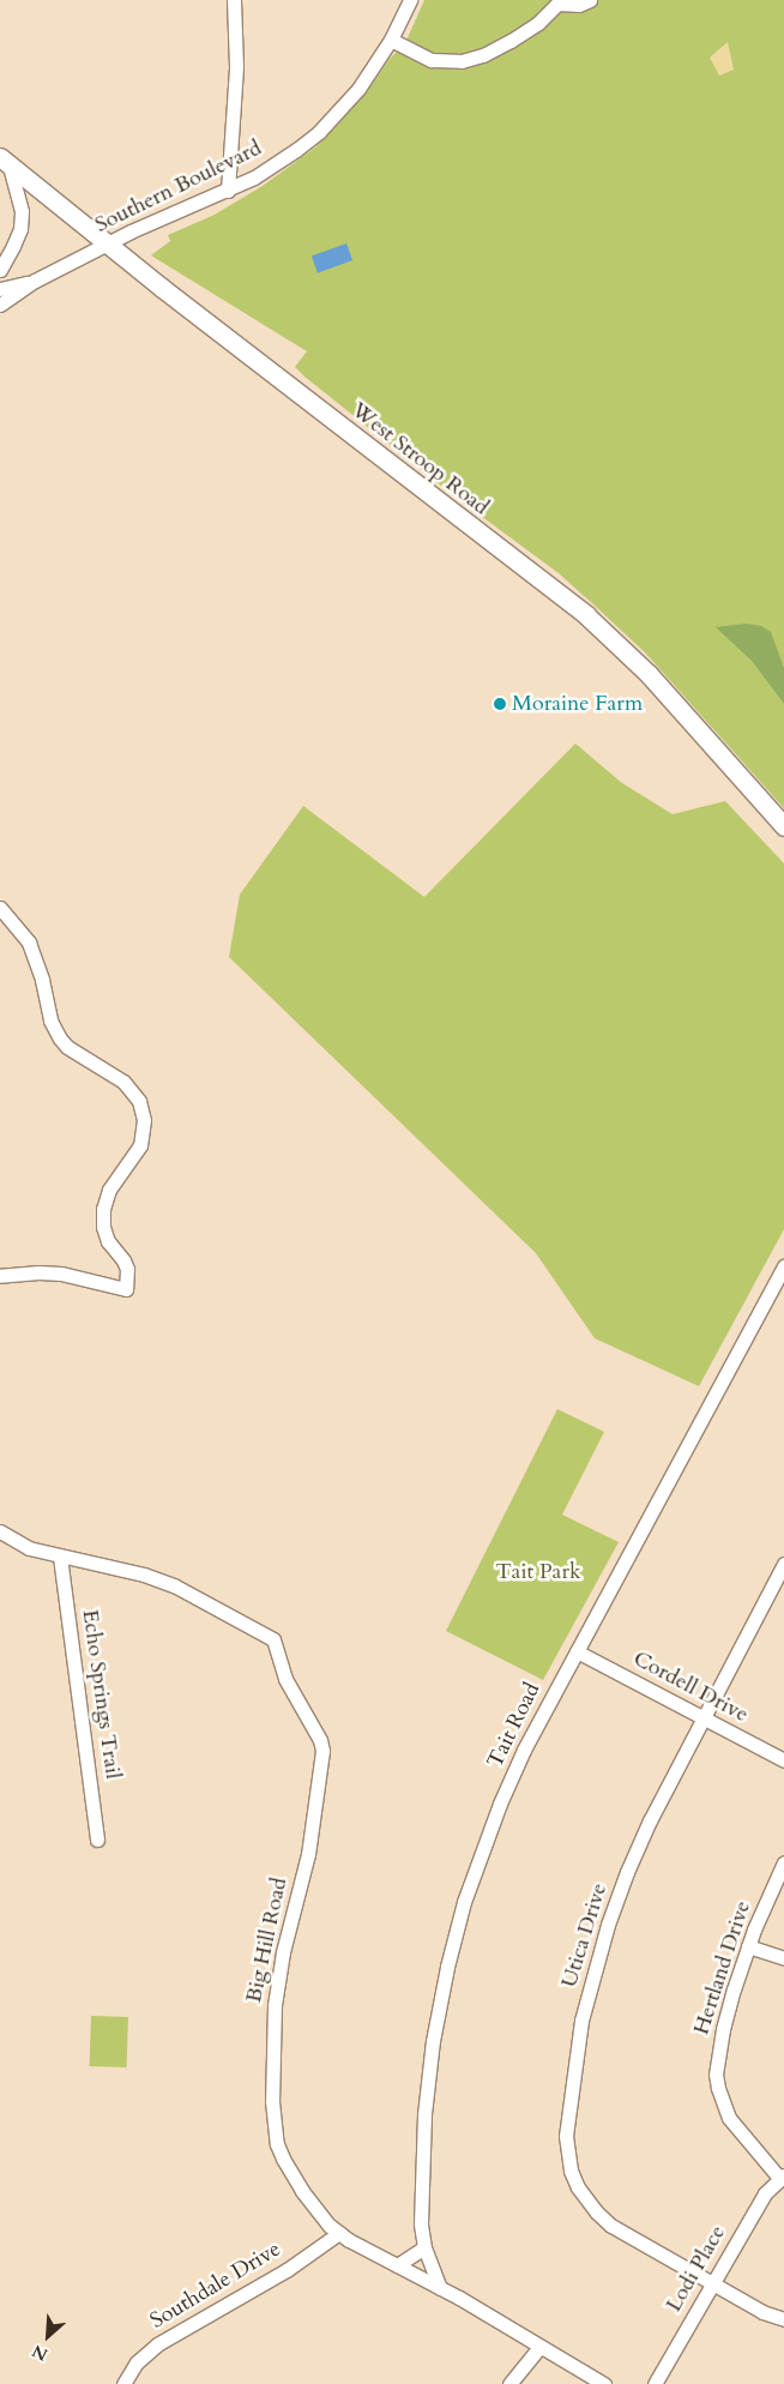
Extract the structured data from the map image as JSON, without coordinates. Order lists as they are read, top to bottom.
{
  "streets": {
    "main road": ["West Stroop Road"],
    "street": [
      "Southern Boulevard",
      "Cordell Drive",
      "Echo Springs Trail",
      "Tait Road",
      "Utica Drive",
      "Big Hill Road",
      "Hertland Drive",
      "Lodi Place",
      "Southdale Drive"
    ]
  },
  "crossings": [
    ["Southern Boulevard", "West Stroop Road"],
    ["Cordell Drive", "Tait Road"],
    ["Cordell Drive", "Utica Drive"],
    ["Echo Springs Trail", "Big Hill Road"],
    ["Tait Road", "Big Hill Road"],
    ["Utica Drive", "Lodi Place"],
    ["Big Hill Road", "Southdale Drive"],
    ["Hertland Drive", "Lodi Place"]
  ],
  "parks": ["Tait Park"],
  "places": ["Moraine Farm"],
  "north": "bottom left"
}
